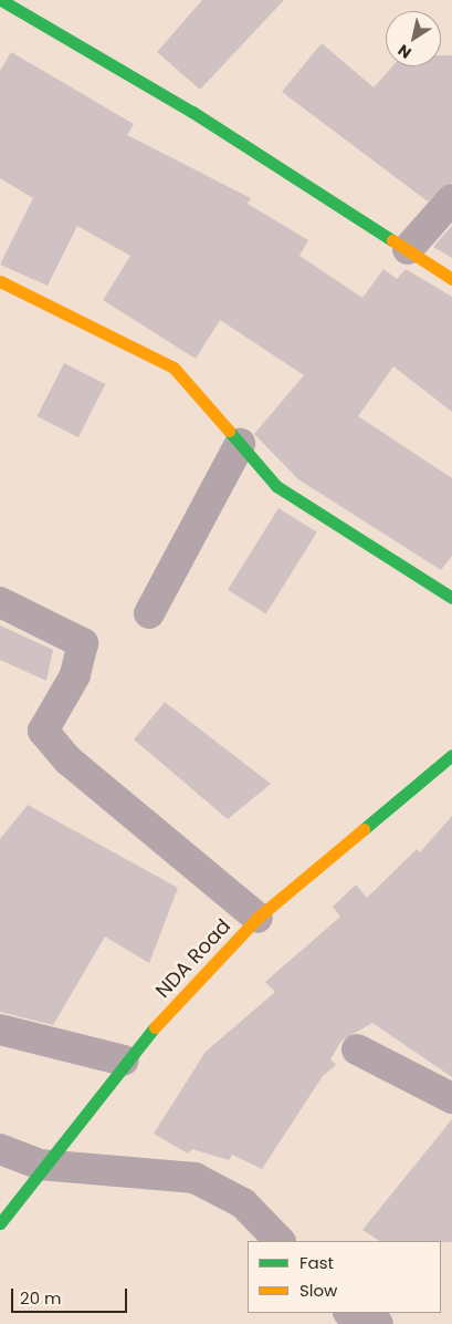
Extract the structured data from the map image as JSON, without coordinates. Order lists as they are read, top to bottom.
{
  "streets": {
    "street": ["NDA Road"]
  },
  "legend": ["Fast", "Slow"],
  "scale_bar": "20 m",
  "north": "bottom left"
}
